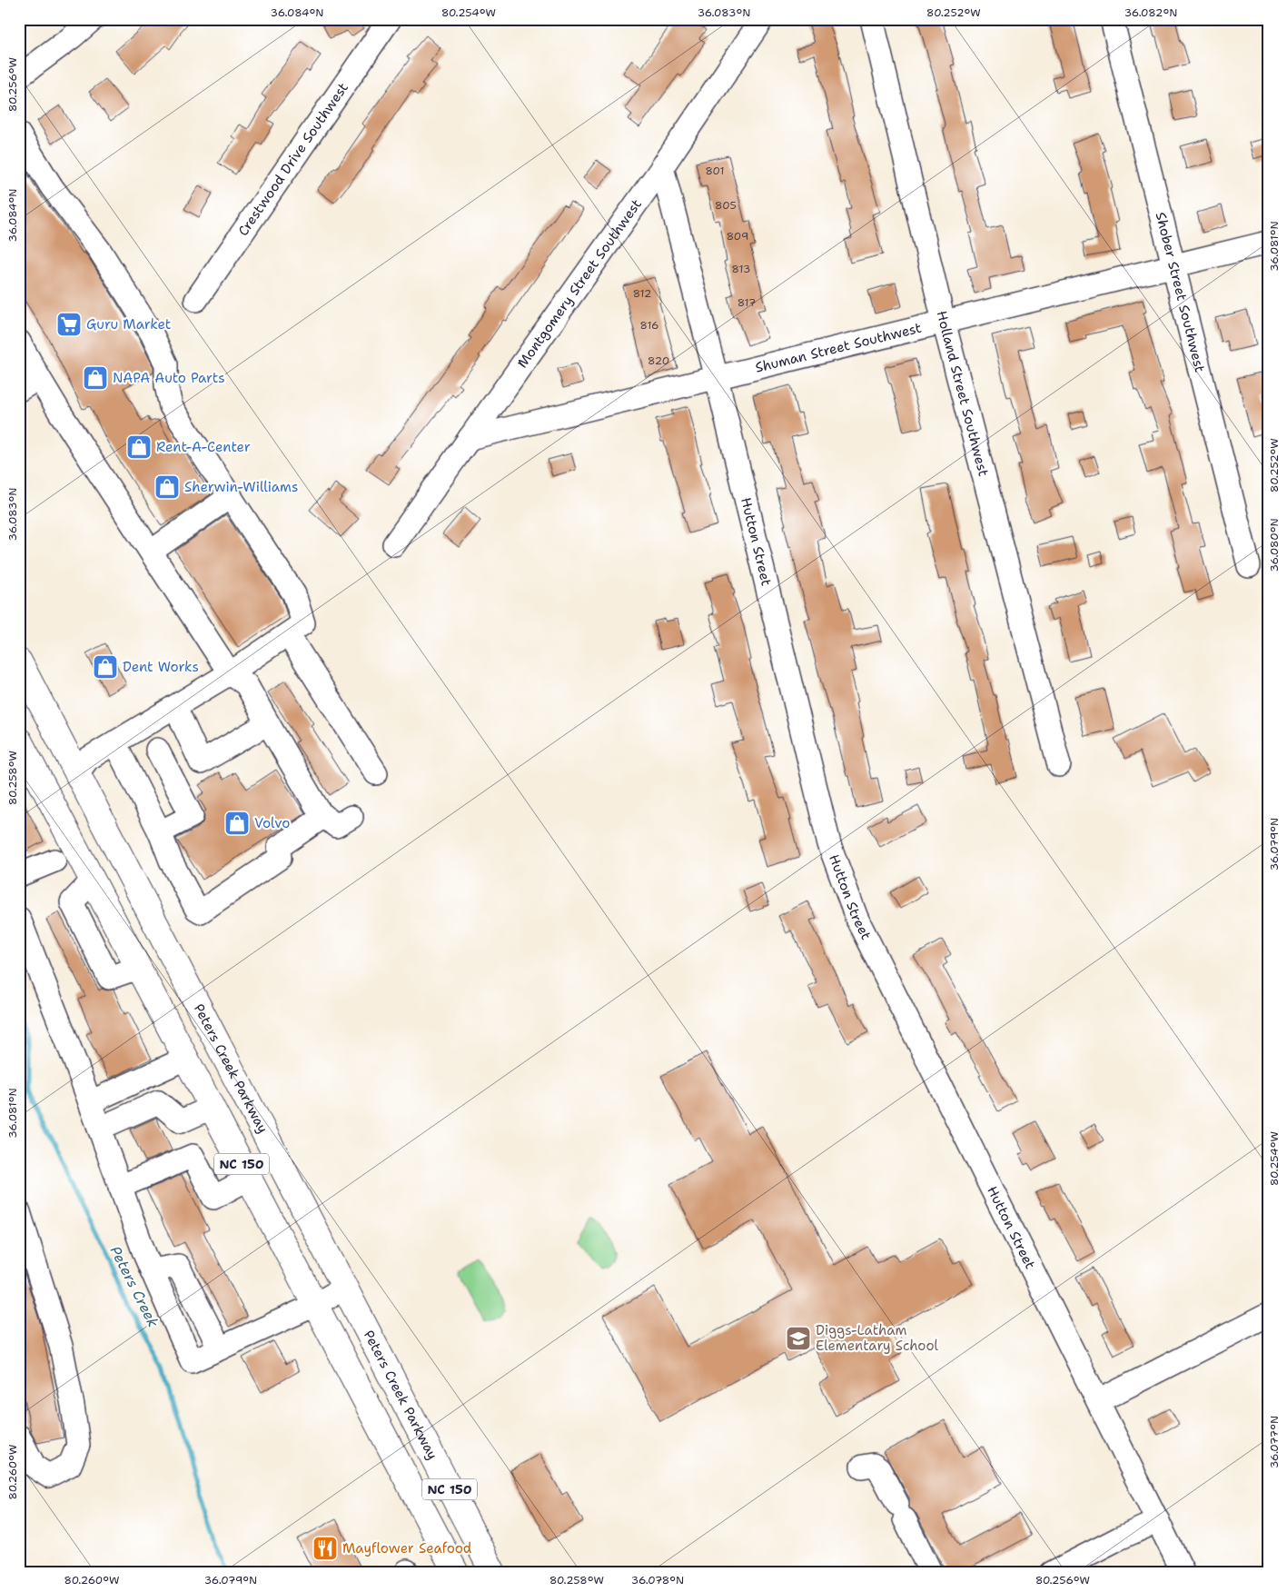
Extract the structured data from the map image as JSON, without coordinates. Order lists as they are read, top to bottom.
{
  "streets": {
    "main road": ["Peters Creek Parkway", "NC 150"],
    "street": [
      "Crestwood Drive Southwest",
      "Montgomery Street Southwest",
      "Shober Street Southwest",
      "Shuman Street Southwest",
      "Holland Street Southwest",
      "Hutton Street"
    ]
  },
  "crossings": [
    ["Montgomery Street Southwest", "Shuman Street Southwest"],
    ["Montgomery Street Southwest", "Hutton Street"],
    ["Shober Street Southwest", "Shuman Street Southwest"],
    ["Shuman Street Southwest", "Holland Street Southwest"],
    ["Shuman Street Southwest", "Hutton Street"]
  ],
  "water": ["Peters Creek"],
  "places": {
    "supermarket": ["Guru Market"],
    "shop": [
      "NAPA Auto Parts",
      "Rent-A-Center",
      "Sherwin-Williams",
      "Dent Works",
      "Volvo"
    ],
    "school or university": ["Diggs-Latham Elementary School"],
    "restaurant": ["Mayflower Seafood"]
  },
  "house_numbers": [
    "801",
    "805",
    "809",
    "813",
    "812",
    "817",
    "816",
    "820"
  ],
  "coordinates": [
    "36.084°N",
    "80.254°W",
    "36.083°N",
    "80.252°W",
    "36.082°N",
    "80.256°W",
    "36.081°N",
    "36.080°N",
    "80.258°W",
    "36.079°N",
    "36.077°N",
    "80.260°W",
    "36.078°N"
  ]
}
